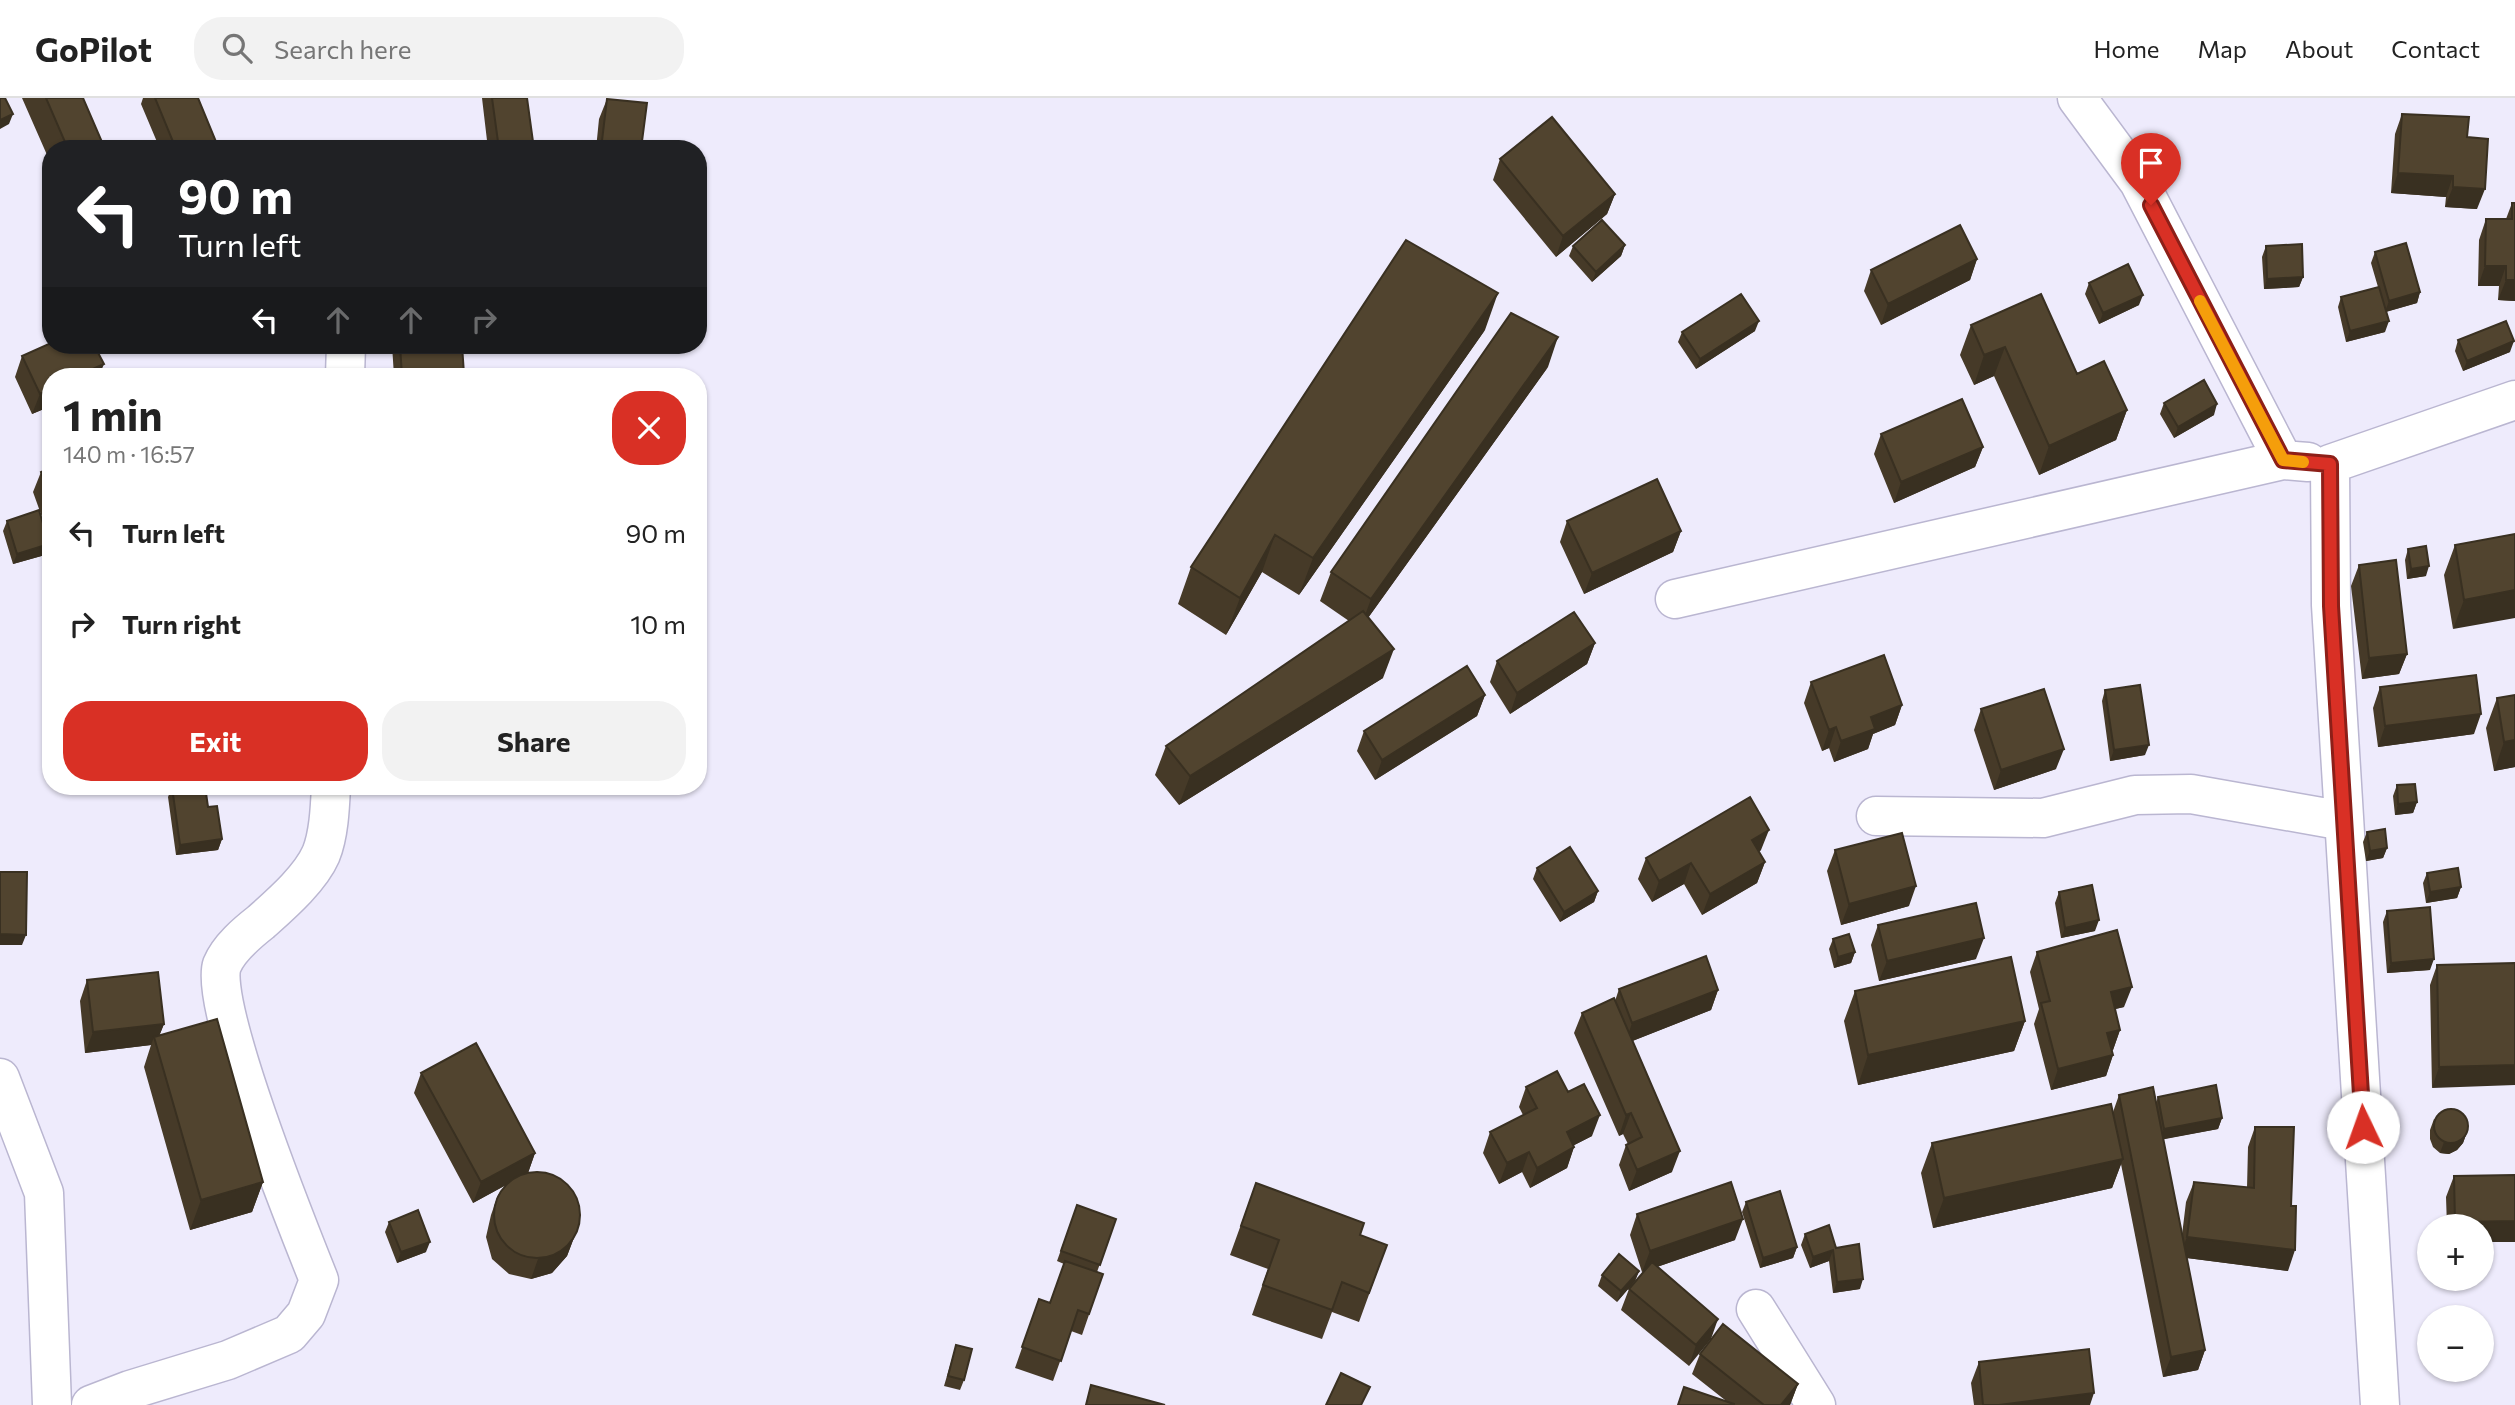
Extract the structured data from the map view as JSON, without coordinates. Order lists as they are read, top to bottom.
{
  "page": {
    "header": "GoPilot",
    "search": "Search here",
    "nav": [
      "Home",
      "Map",
      "About",
      "Contact"
    ],
    "turn": ["90 m", "Turn left"],
    "heading": ["1 min", "140 m · 16:57"],
    "list": [
      {
        "name": "Turn left",
        "value": "90 m"
      },
      {
        "name": "Turn right",
        "value": "10 m"
      }
    ],
    "buttons": ["Exit", "Share"],
    "map_buttons": ["+", "−"]
  }
}
